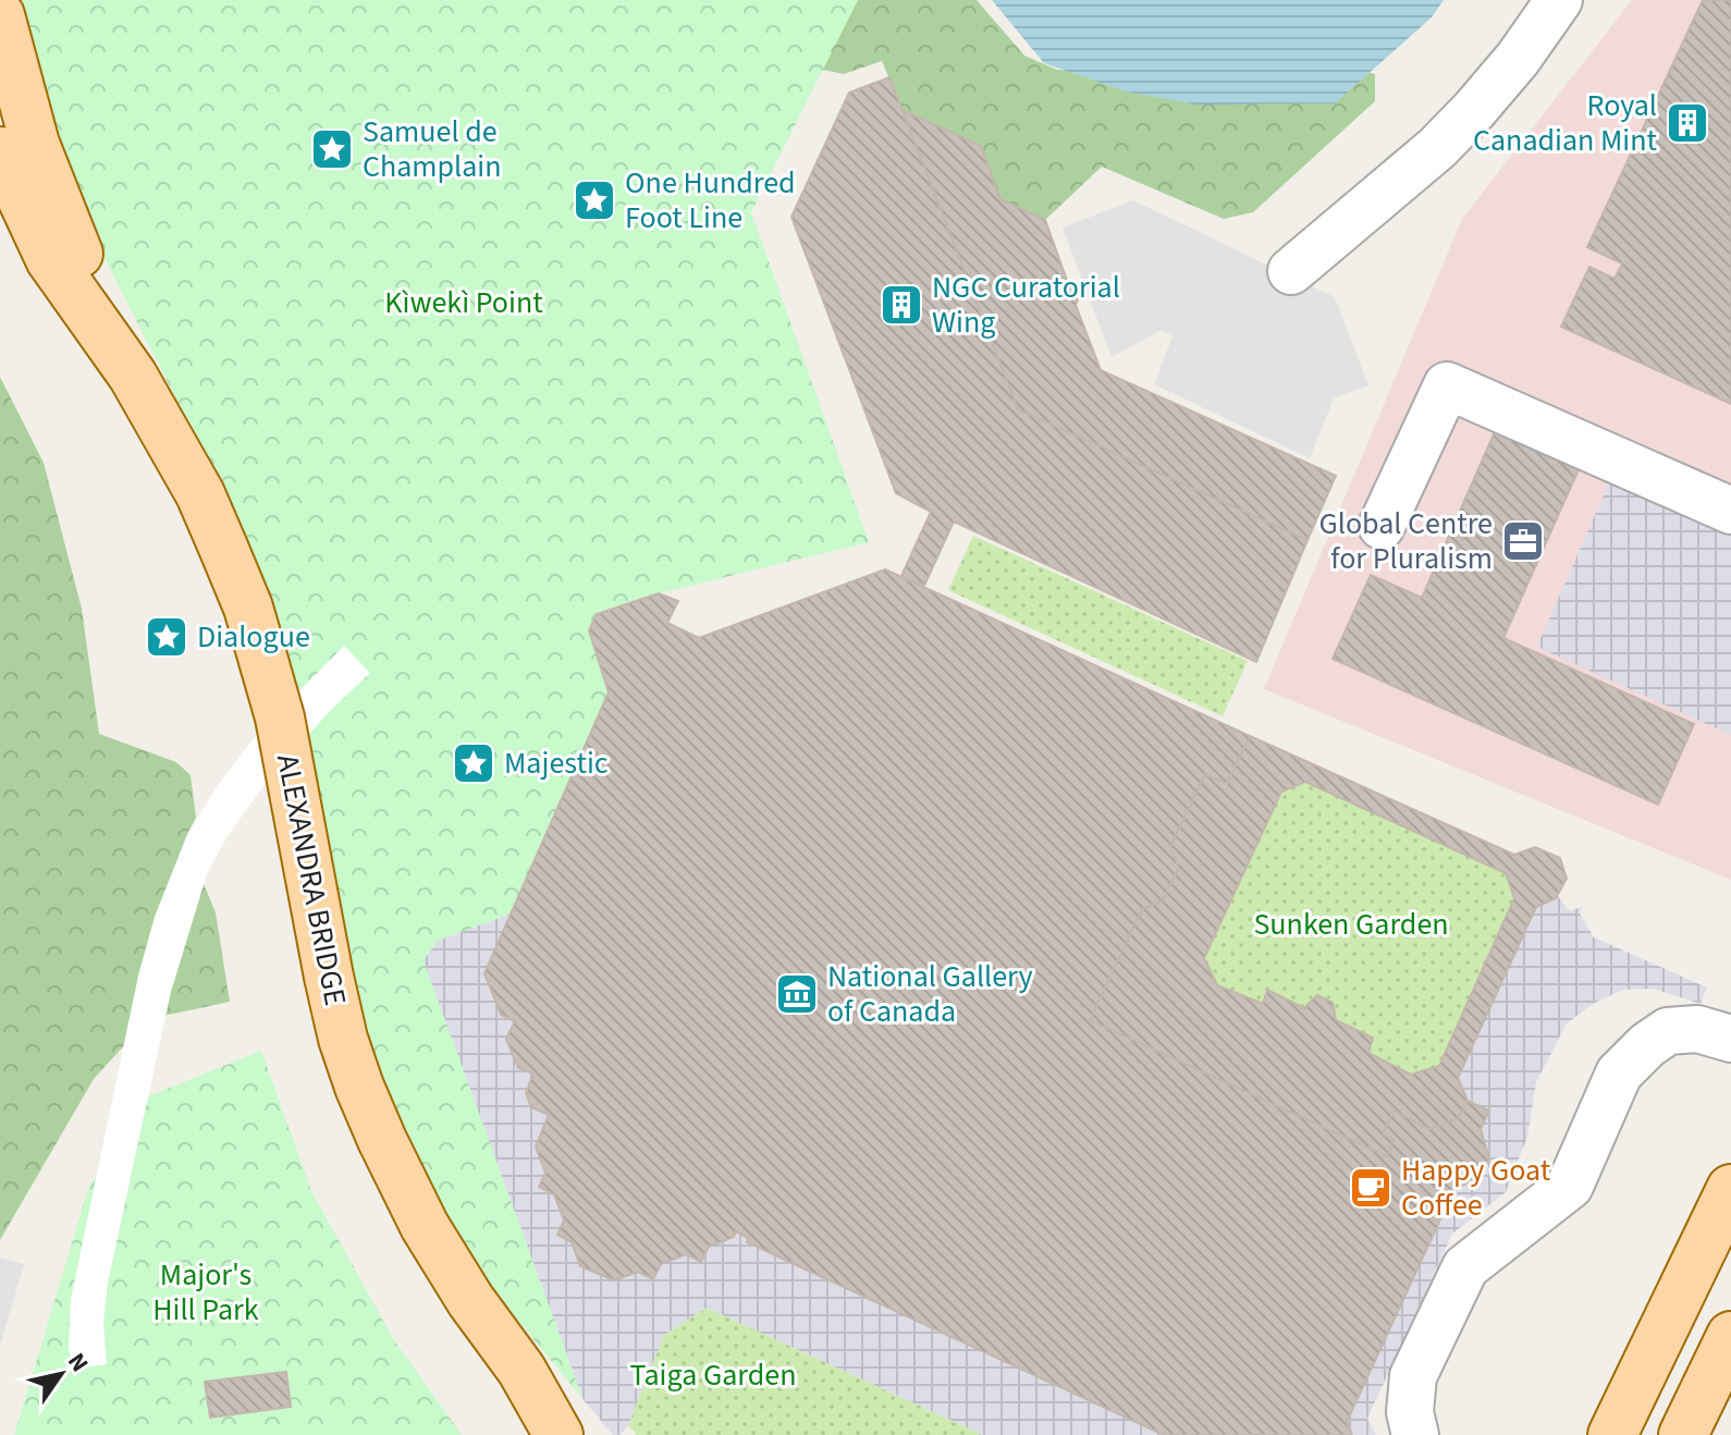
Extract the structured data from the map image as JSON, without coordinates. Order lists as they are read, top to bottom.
{
  "streets": {
    "main road": ["ALEXANDRA BRIDGE"]
  },
  "parks": [
    "Kìwekì Point",
    "Sunken Garden",
    "Major's Hill Park",
    "Taiga Garden"
  ],
  "places": {
    "building": ["Royal Canadian Mint", "NGC Curatorial Wing"],
    "place": [
      "Samuel de Champlain",
      "One Hundred Foot Line",
      "Dialogue",
      "Majestic"
    ],
    "office": ["Global Centre for Pluralism"],
    "museum": ["National Gallery of Canada"],
    "cafe": ["Happy Goat Coffee"]
  },
  "north": "top right"
}
